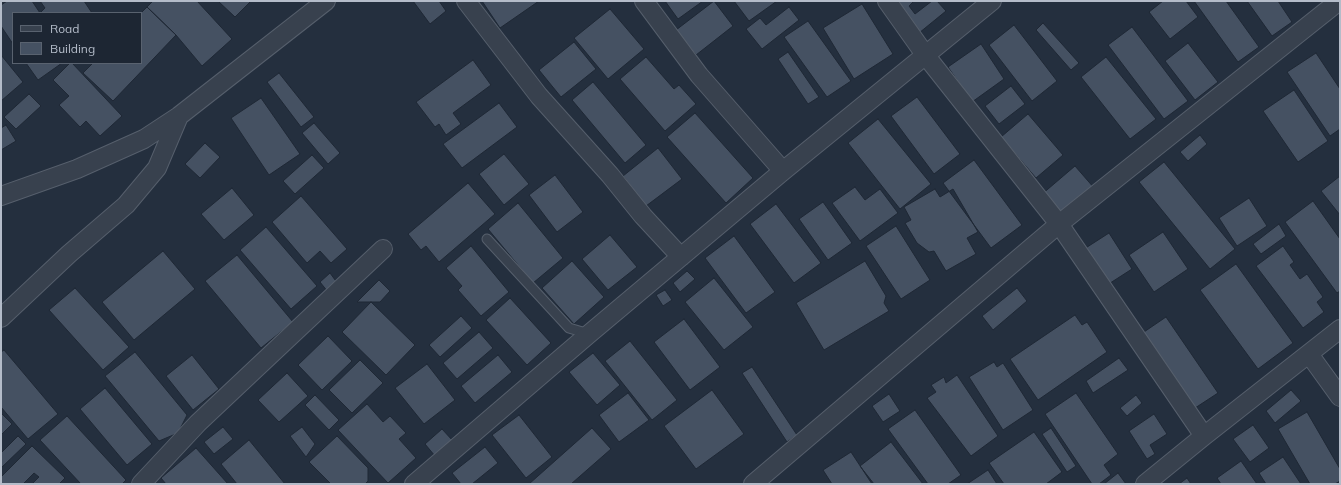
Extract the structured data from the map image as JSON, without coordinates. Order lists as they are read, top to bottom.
{
  "legend": ["Road", "Building"]
}
